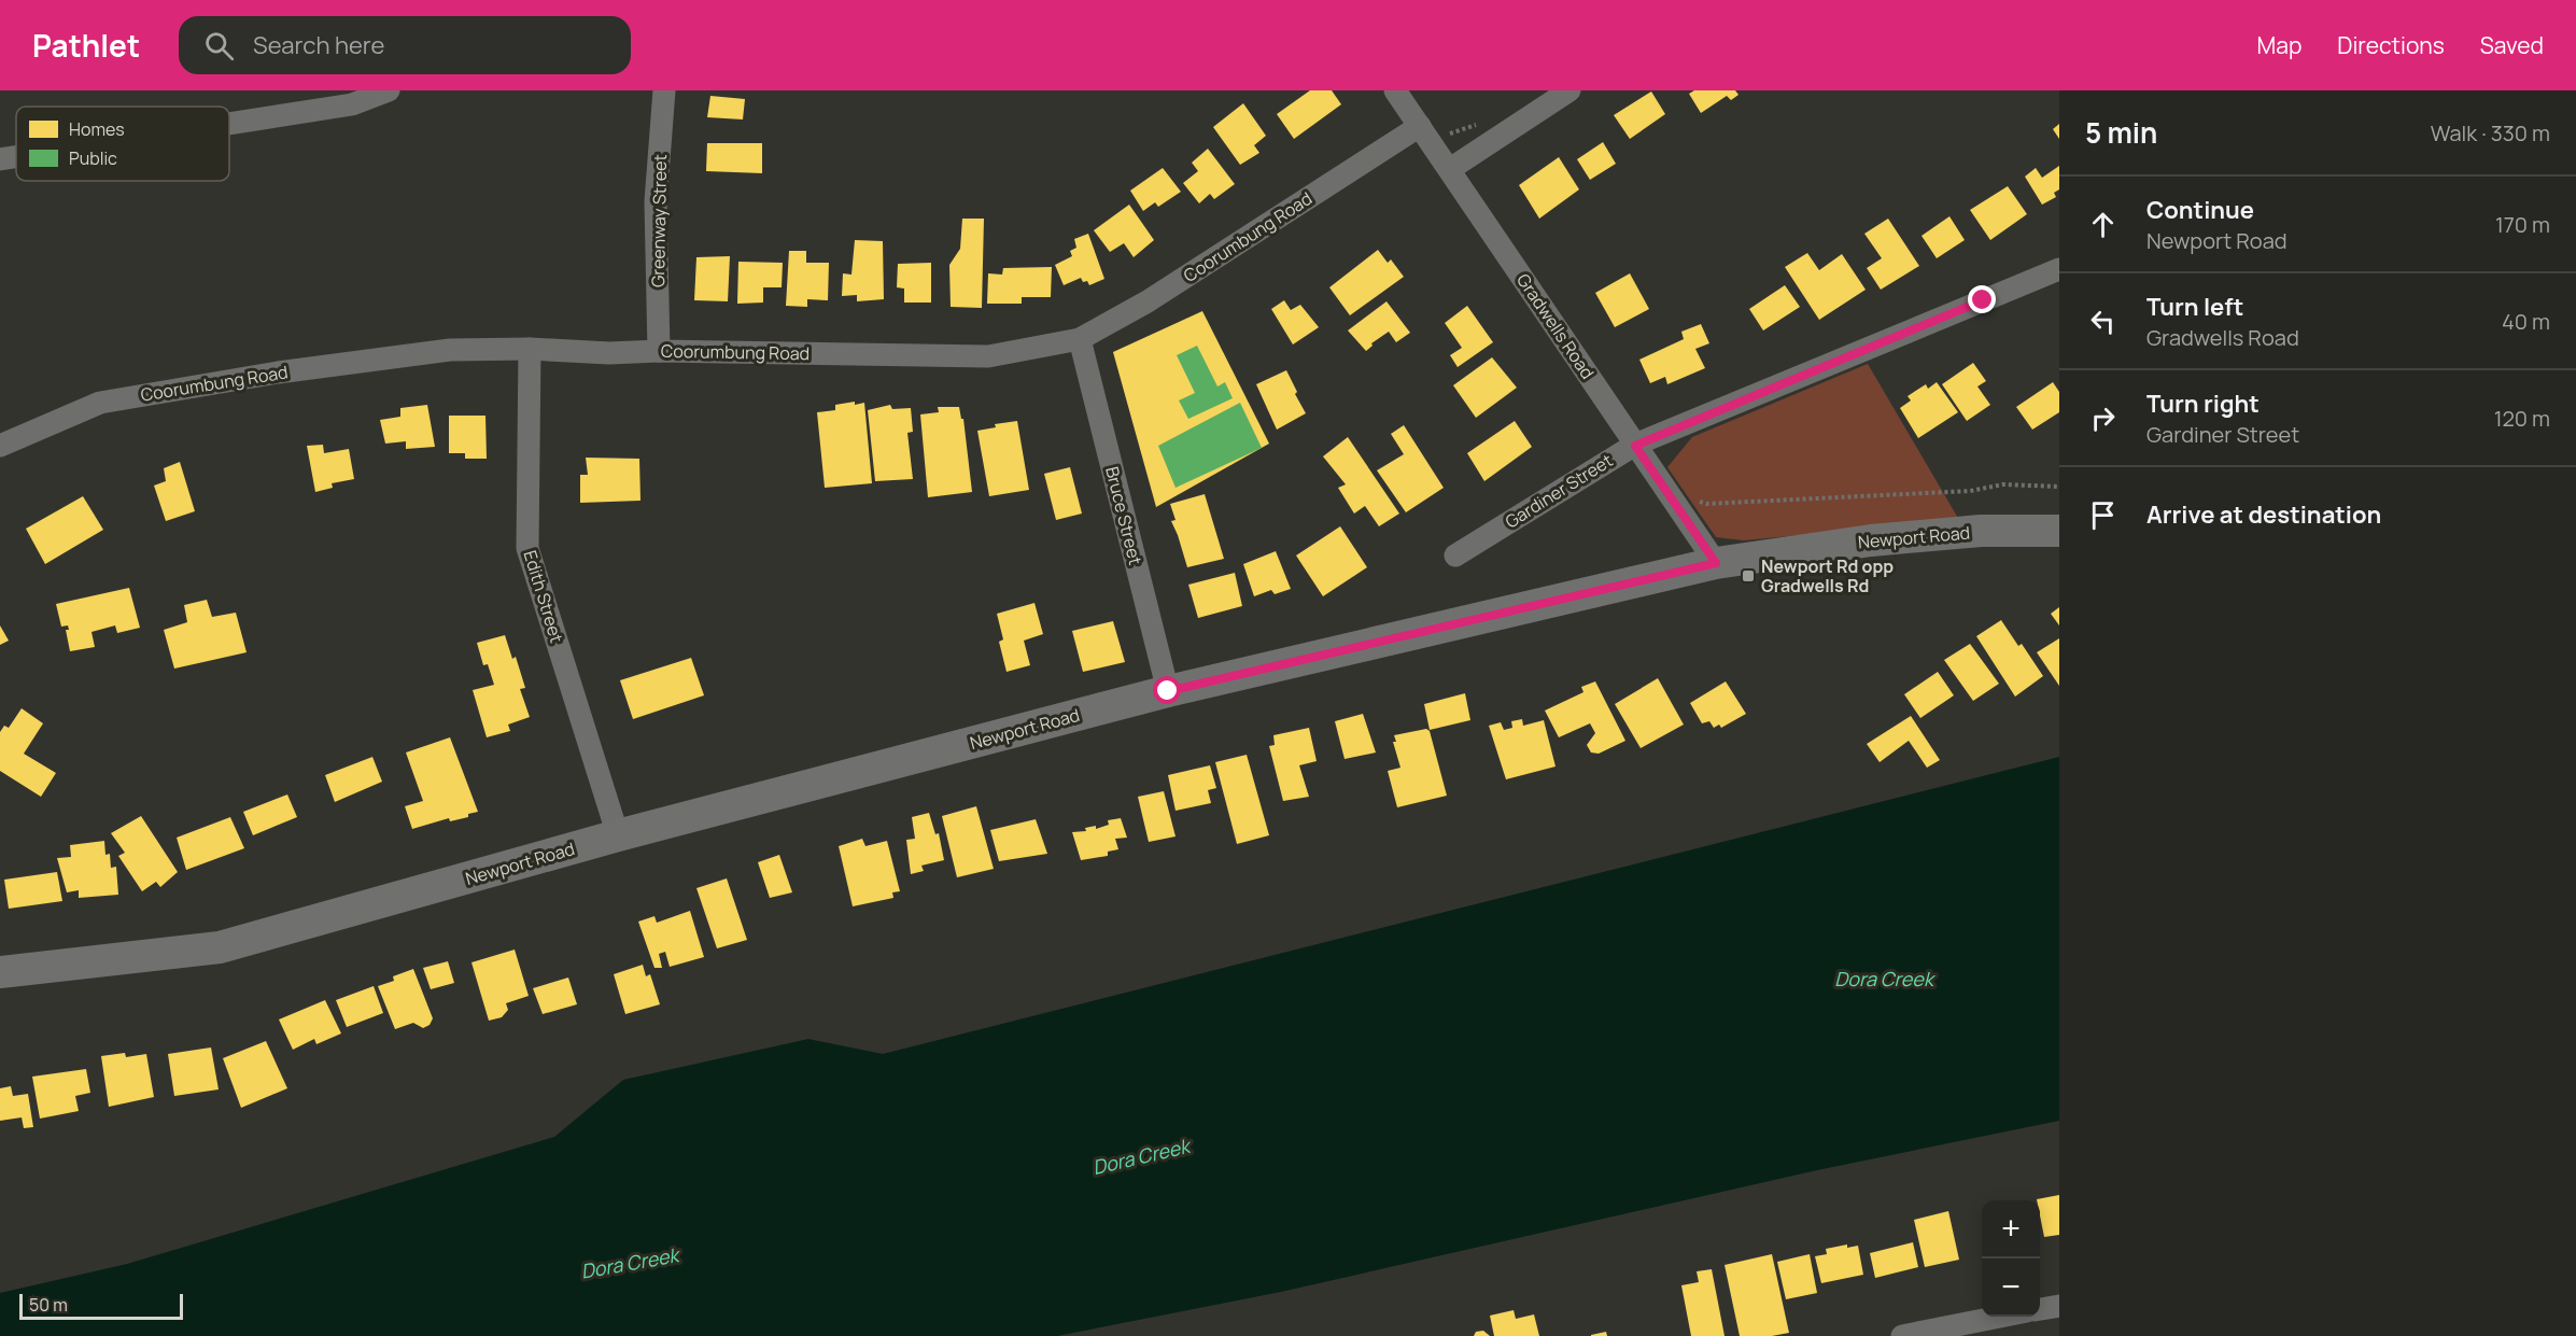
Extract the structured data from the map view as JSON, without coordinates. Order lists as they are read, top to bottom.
{
  "streets": {
    "street": [
      "Greenway Street",
      "Coorumbung Road",
      "Gradwells Road",
      "Gardiner Street",
      "Bruce Street",
      "Newport Road",
      "Edith Street"
    ]
  },
  "crossings": [
    ["Greenway Street", "Coorumbung Road"],
    ["Coorumbung Road", "Gradwells Road"],
    ["Coorumbung Road", "Bruce Street"],
    ["Coorumbung Road", "Edith Street"],
    ["Gradwells Road", "Gardiner Street"],
    ["Gradwells Road", "Newport Road"],
    ["Bruce Street", "Newport Road"],
    ["Newport Road", "Edith Street"]
  ],
  "water": ["Dora Creek"],
  "places": {
    "transit": ["Newport Rd opp Gradwells Rd"]
  },
  "legend": ["Homes", "Public"],
  "scale_bar": "50 m",
  "page": {
    "header": "Pathlet",
    "search": "Search here",
    "nav": ["Map", "Directions", "Saved"],
    "heading": ["5 min", "Walk · 330 m"],
    "list": [
      ["Continue", "Newport Road", "170 m"],
      ["Turn left", "Gradwells Road", "40 m"],
      ["Turn right", "Gardiner Street", "120 m"],
      "Arrive at destination"
    ],
    "map_buttons": ["+", "−"],
    "scale": "50 m"
  }
}
